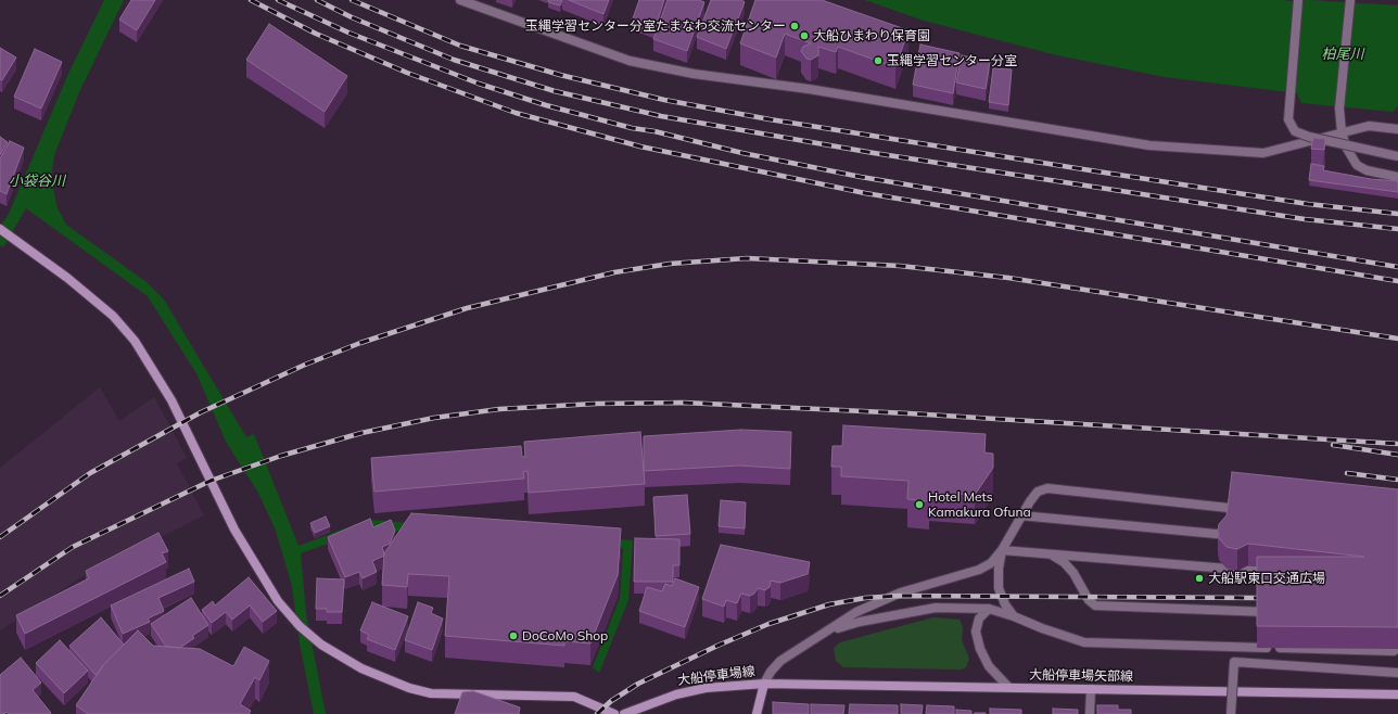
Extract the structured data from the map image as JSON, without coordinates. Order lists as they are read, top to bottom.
{
  "streets": {
    "street": ["大船停車場線", "大船停車場矢部線"]
  },
  "crossings": [
    ["大船停車場線", "大船停車場矢部線"]
  ],
  "water": ["柏尾川", "小袋谷川"],
  "places": [
    "玉縄学習センター分室たまなわ交流センター",
    "大船ひまわり保育園",
    "玉縄学習センター分室",
    "Hotel Mets Kamakura Ofuna",
    "大船駅東口交通広場",
    "DoCoMo Shop"
  ]
}
